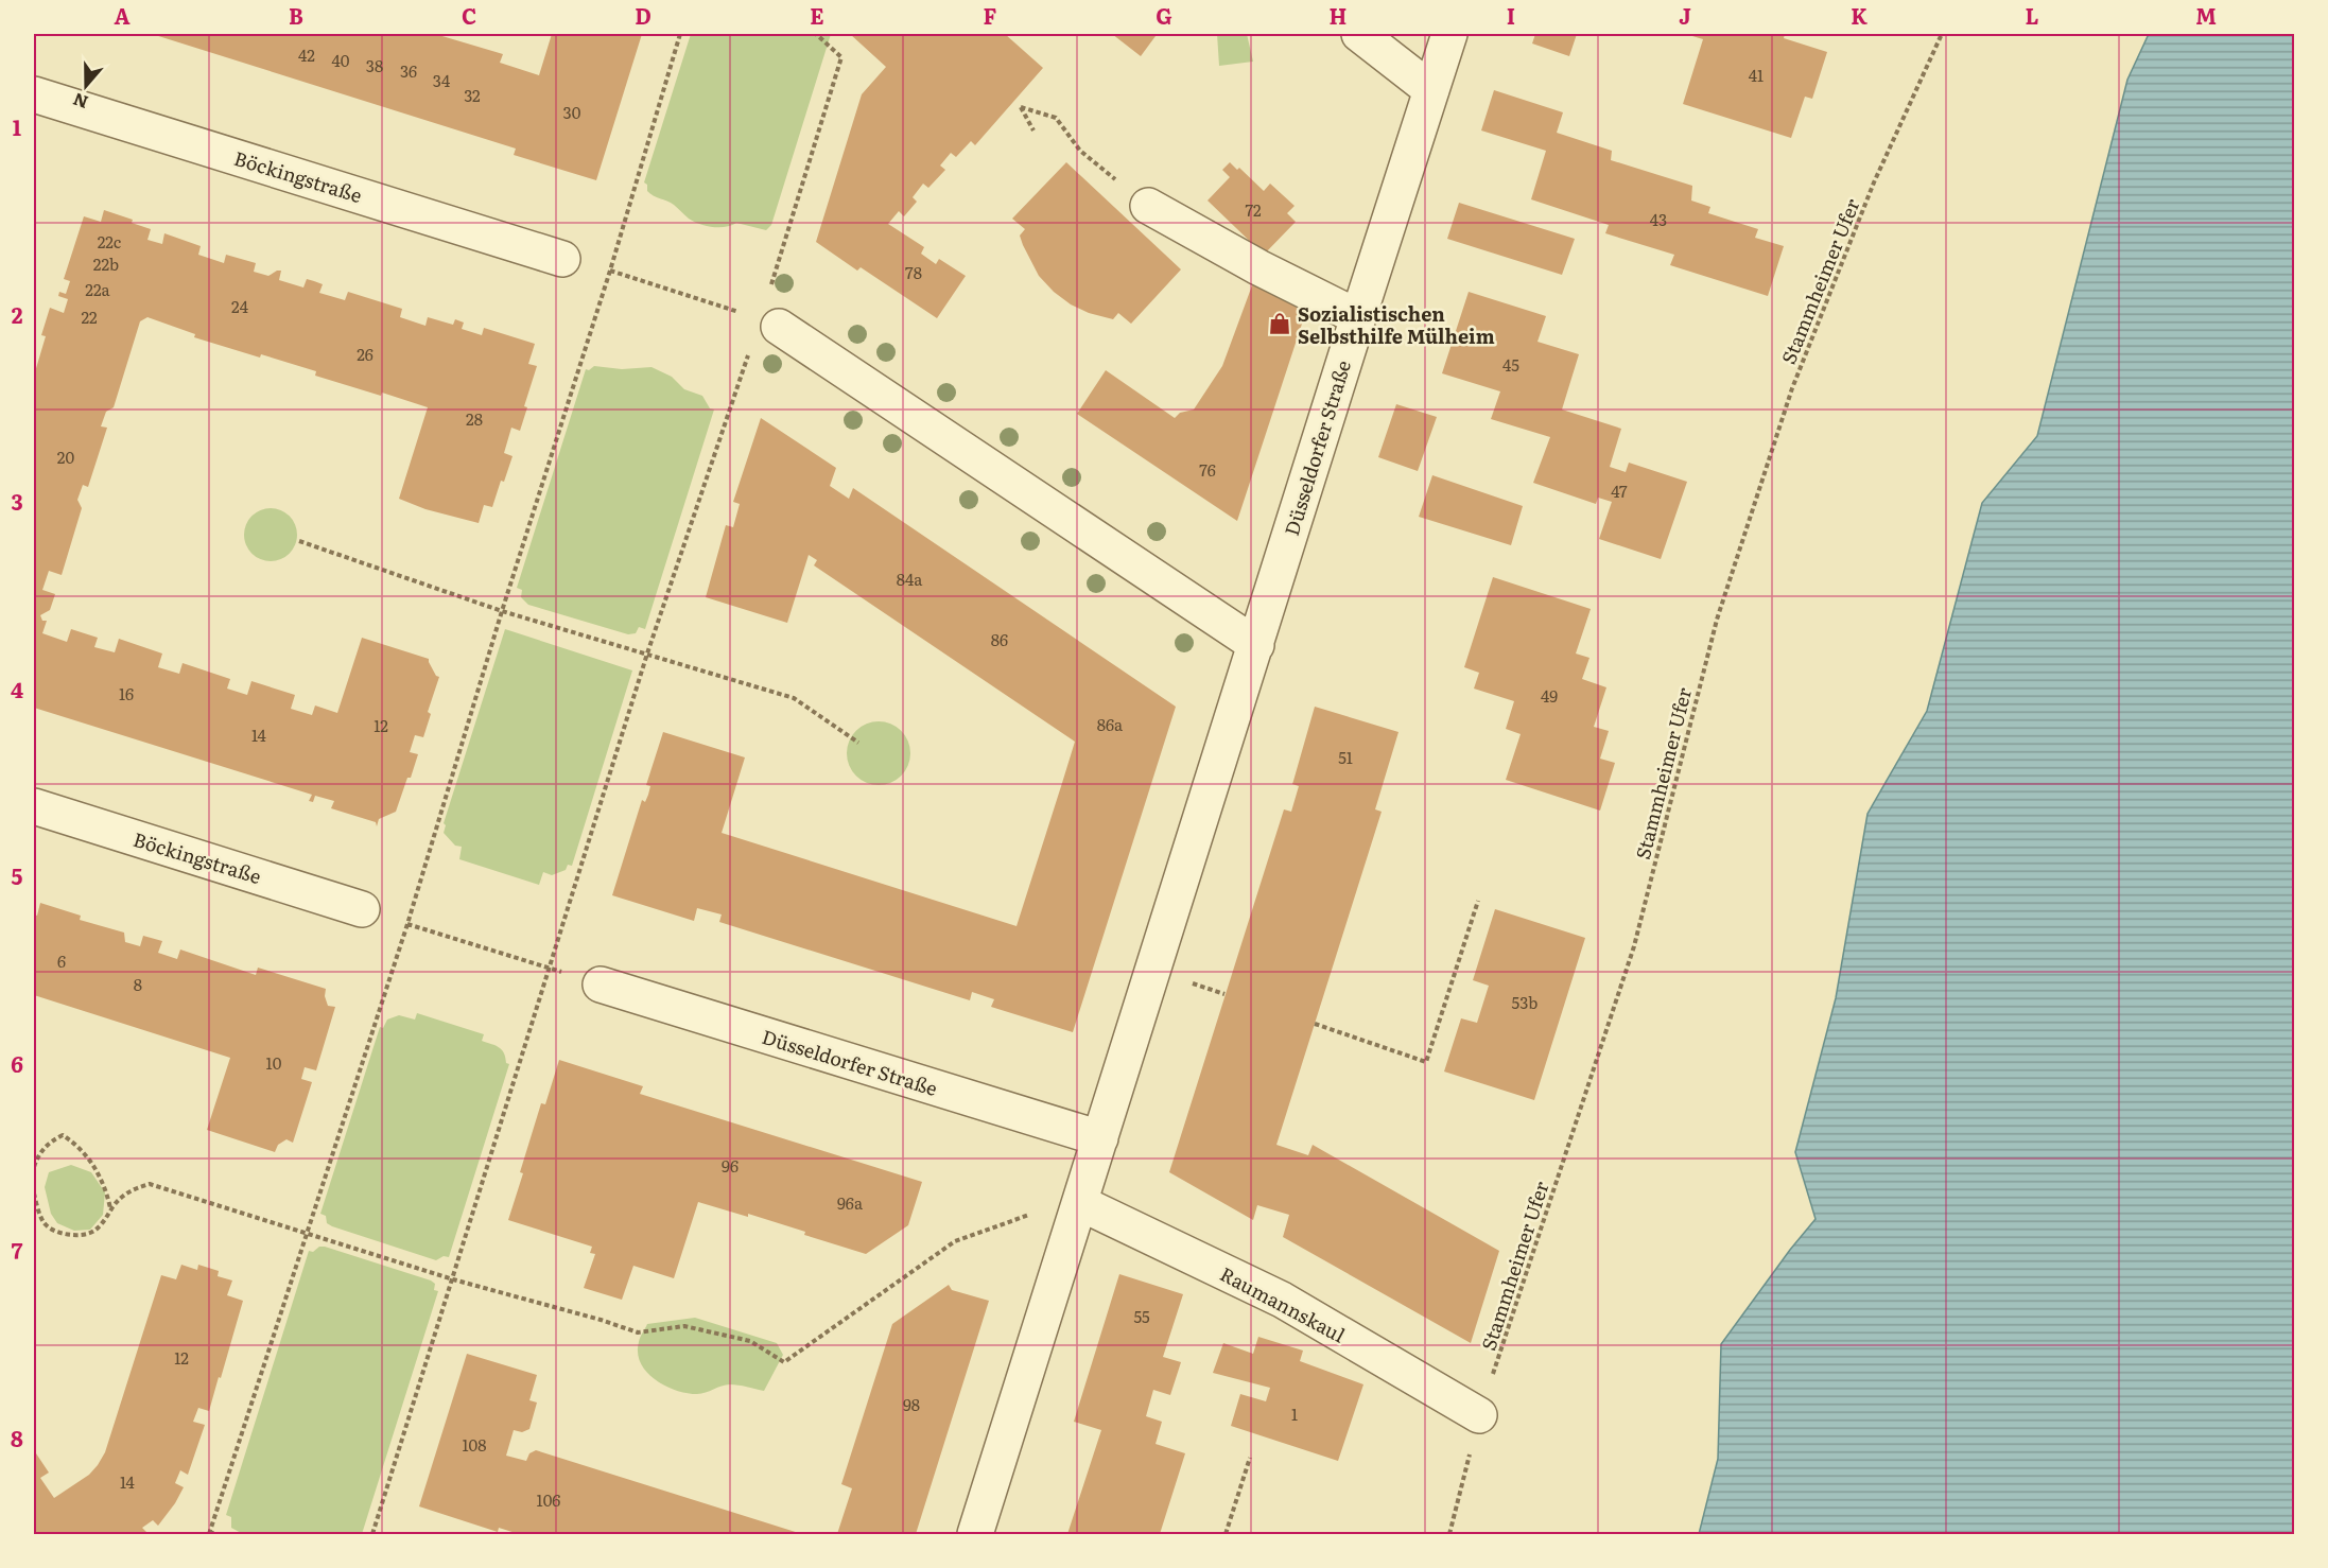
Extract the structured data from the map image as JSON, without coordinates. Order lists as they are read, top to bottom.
{
  "streets": {
    "street": ["Böckingstraße", "Düsseldorfer Straße", "Raumannskaul"],
    "path": ["Stammheimer Ufer"]
  },
  "crossings": [
    ["Stammheimer Ufer", "Raumannskaul"],
    ["Düsseldorfer Straße", "Raumannskaul"]
  ],
  "places": {
    "shop": ["Sozialistischen Selbsthilfe Mülheim"]
  },
  "house_numbers": [
    "42",
    "40",
    "38",
    "36",
    "41",
    "34",
    "32",
    "30",
    "72",
    "43",
    "22c",
    "22b",
    "78",
    "22a",
    "24",
    "22",
    "26",
    "45",
    "28",
    "20",
    "76",
    "47",
    "84a",
    "86",
    "16",
    "49",
    "86a",
    "12",
    "14",
    "51",
    "6",
    "8",
    "53b",
    "10",
    "96",
    "96a",
    "55",
    "12",
    "98",
    "1",
    "108",
    "14",
    "106"
  ],
  "north": "bottom",
  "grid": {
    "columns": [
      "A",
      "B",
      "C",
      "D",
      "E",
      "F",
      "G",
      "H",
      "I",
      "J",
      "K",
      "L",
      "M"
    ],
    "rows": [
      "1",
      "2",
      "3",
      "4",
      "5",
      "6",
      "7",
      "8"
    ]
  }
}
